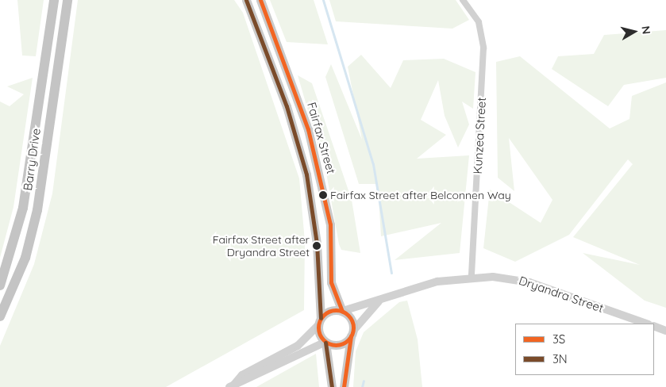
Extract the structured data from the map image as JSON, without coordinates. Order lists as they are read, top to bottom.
{
  "streets": {
    "main road": ["Fairfax Street", "Barry Drive"],
    "street": ["Kunzea Street", "Dryandra Street"]
  },
  "crossings": [
    ["Kunzea Street", "Dryandra Street"],
    ["Fairfax Street", "Dryandra Street"]
  ],
  "places": ["Fairfax Street after Belconnen Way", "Fairfax Street after Dryandra Street"],
  "lines": ["transit line 3S", "transit line 3N"],
  "legend": ["3S", "3N"],
  "north": "right"
}
